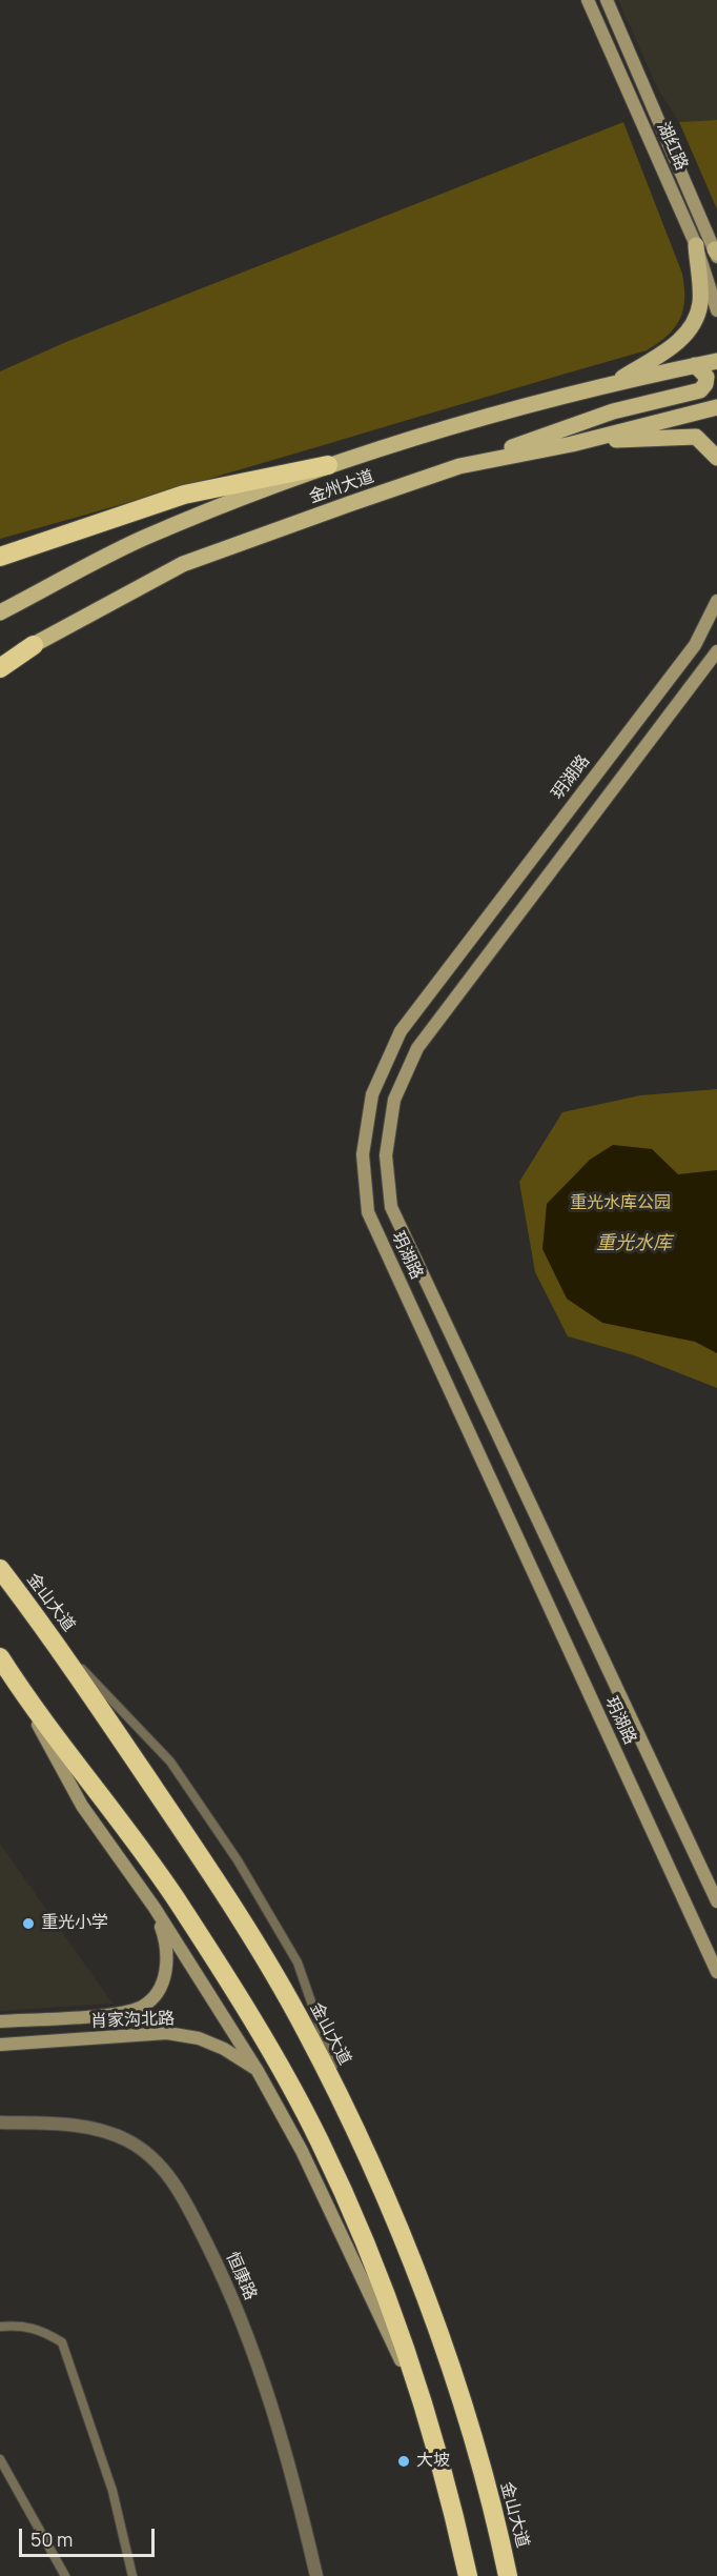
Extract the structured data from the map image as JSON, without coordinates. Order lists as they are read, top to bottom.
{
  "streets": {
    "highway": ["金山大道"],
    "main road": [
      "湖红路",
      "金州大道",
      "玥湖路",
      "肖家沟北路"
    ],
    "street": ["恒康路"]
  },
  "water": ["重光水库"],
  "parks": ["重光水库公园"],
  "places": ["重光小学", "大坡"],
  "scale_bar": "50 m"
}
